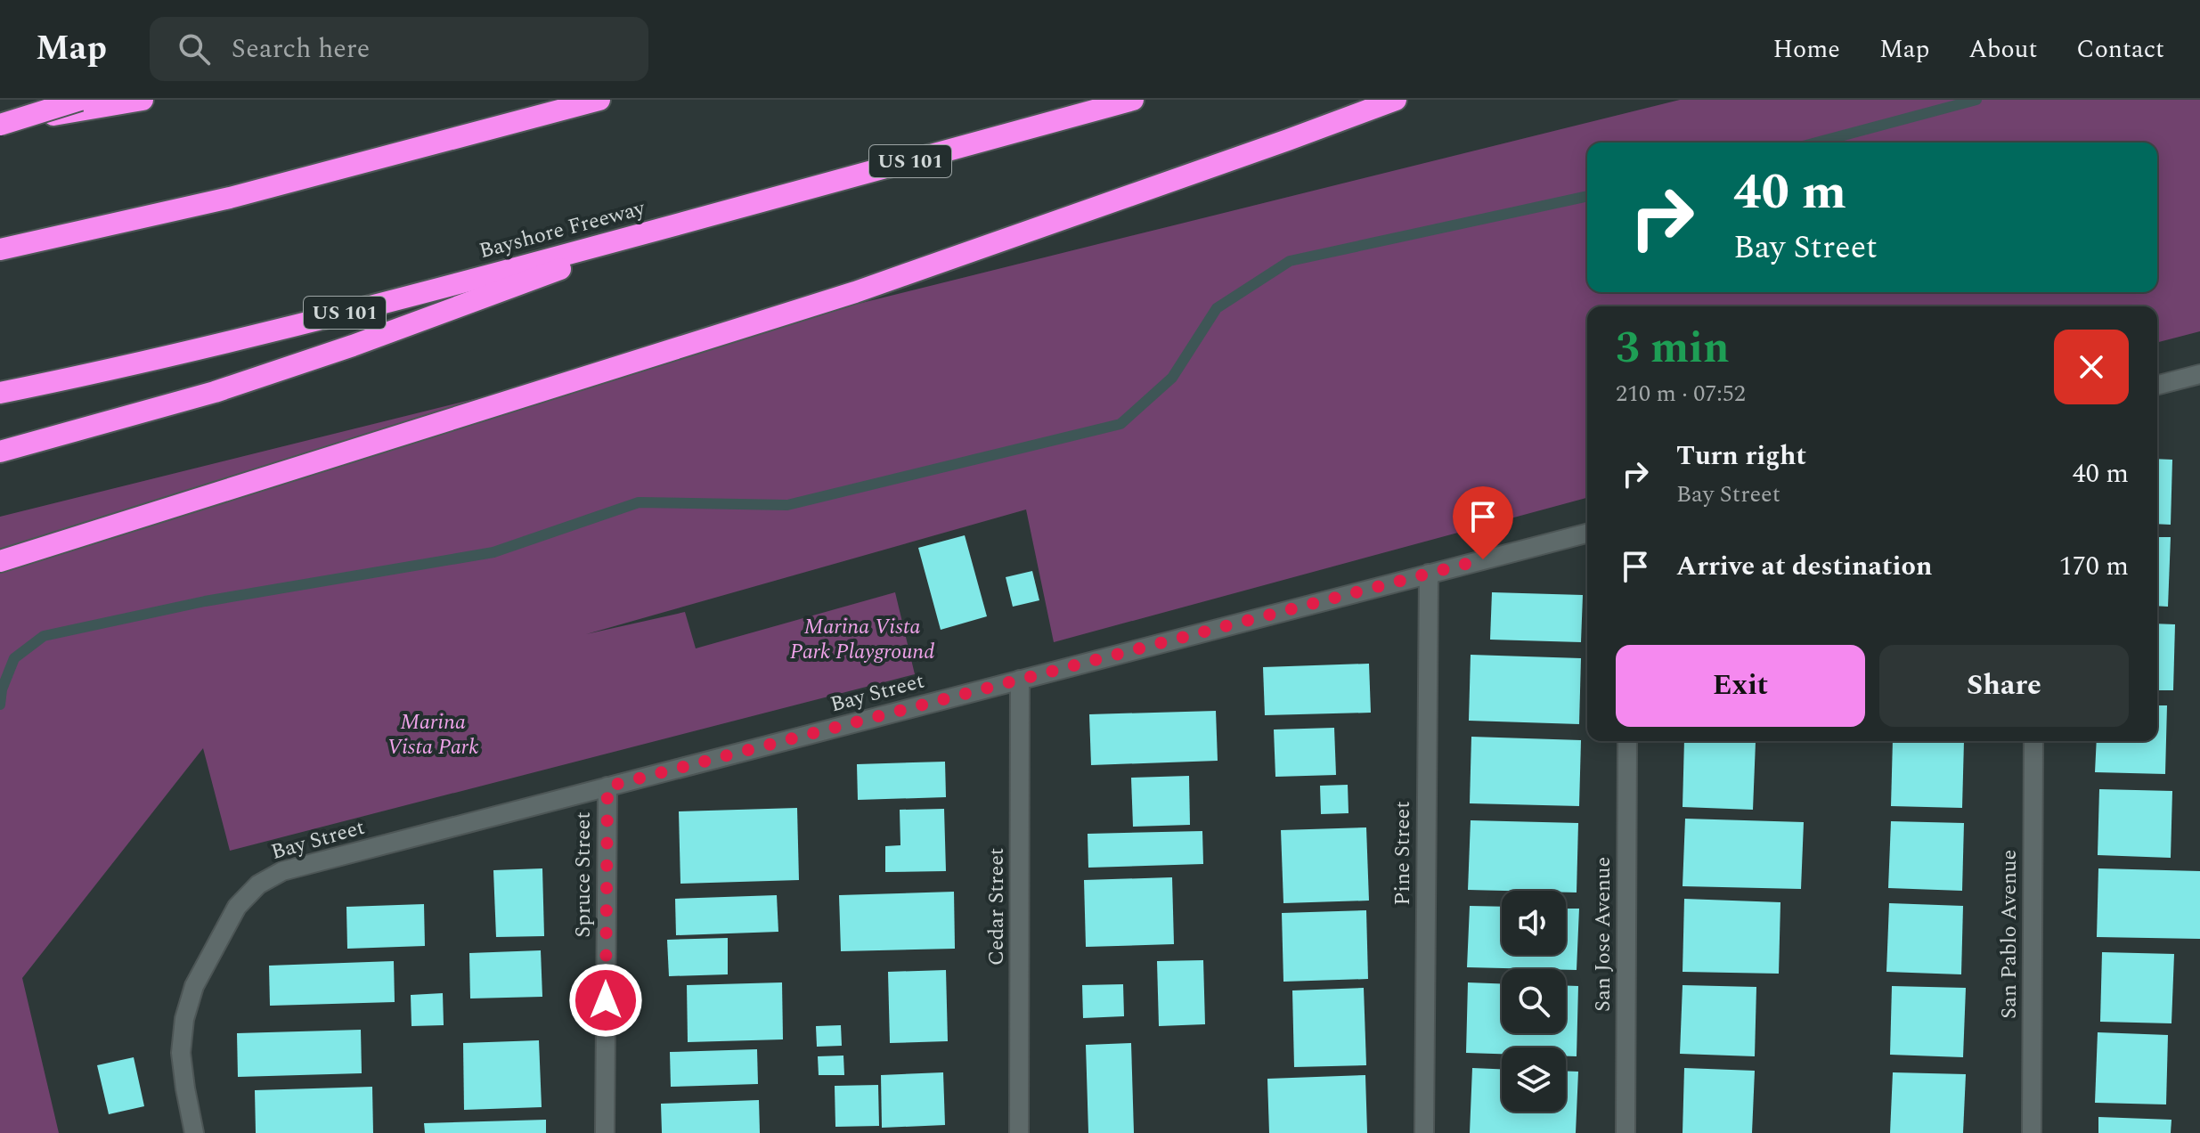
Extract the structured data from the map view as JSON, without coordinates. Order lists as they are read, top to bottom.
{
  "streets": {
    "highway": ["US 101", "Bayshore Freeway"],
    "street": [
      "Bay Street",
      "Pine Street",
      "Spruce Street",
      "Cedar Street",
      "San Jose Avenue",
      "San Pablo Avenue"
    ]
  },
  "crossings": [
    ["Bay Street", "Pine Street"],
    ["Bay Street", "Spruce Street"],
    ["Bay Street", "Cedar Street"]
  ],
  "parks": ["Marina Vista Park Playground", "Marina Vista Park"],
  "page": {
    "header": "Map",
    "search": "Search here",
    "nav": [
      "Home",
      "Map",
      "About",
      "Contact"
    ],
    "turn": ["40 m", "Bay Street"],
    "heading": ["3 min", "210 m · 07:52"],
    "list": [
      {
        "name": "Turn right",
        "note": "Bay Street",
        "value": "40 m"
      },
      {
        "name": "Arrive at destination",
        "value": "170 m"
      }
    ],
    "buttons": ["Exit", "Share"]
  }
}
